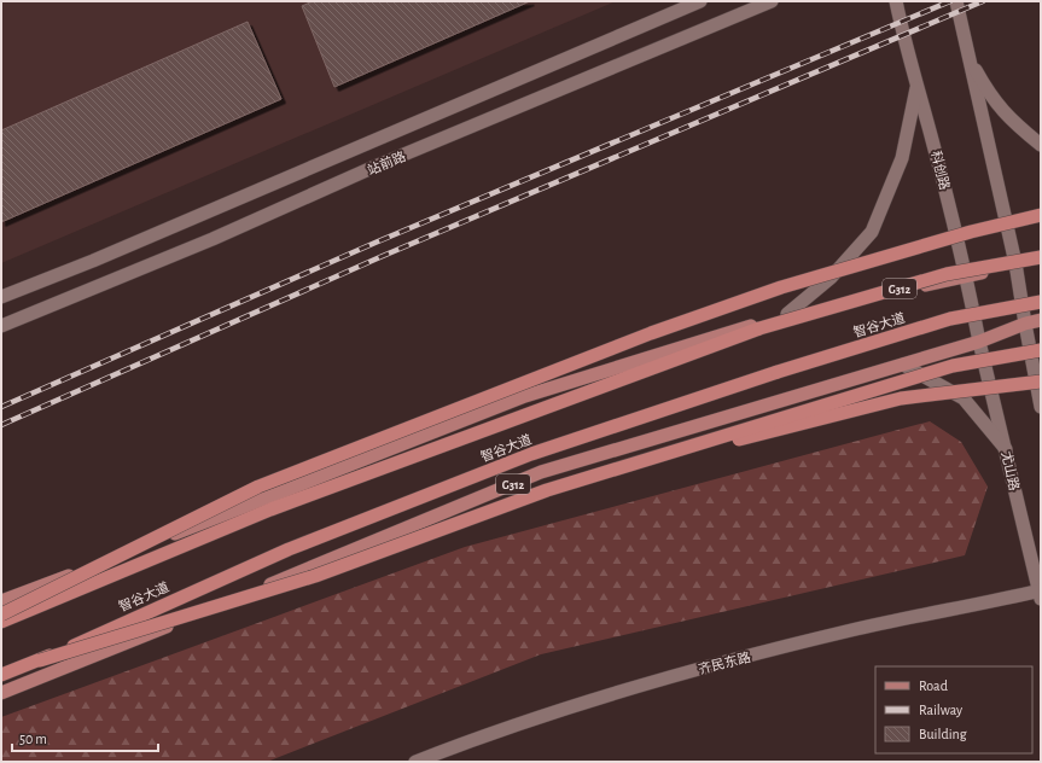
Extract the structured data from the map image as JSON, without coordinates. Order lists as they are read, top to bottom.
{
  "streets": {
    "highway": ["G312", "智谷大道"],
    "street": [
      "站前路",
      "科创路",
      "尤山路",
      "齐民东路"
    ]
  },
  "crossings": [
    ["科创路", "G312"],
    ["科创路", "智谷大道"],
    ["科创路", "尤山路"],
    ["G312", "智谷大道"],
    ["G312", "尤山路"],
    ["尤山路", "齐民东路"]
  ],
  "legend": ["Road", "Railway", "Building"],
  "scale_bar": "50 m"
}
